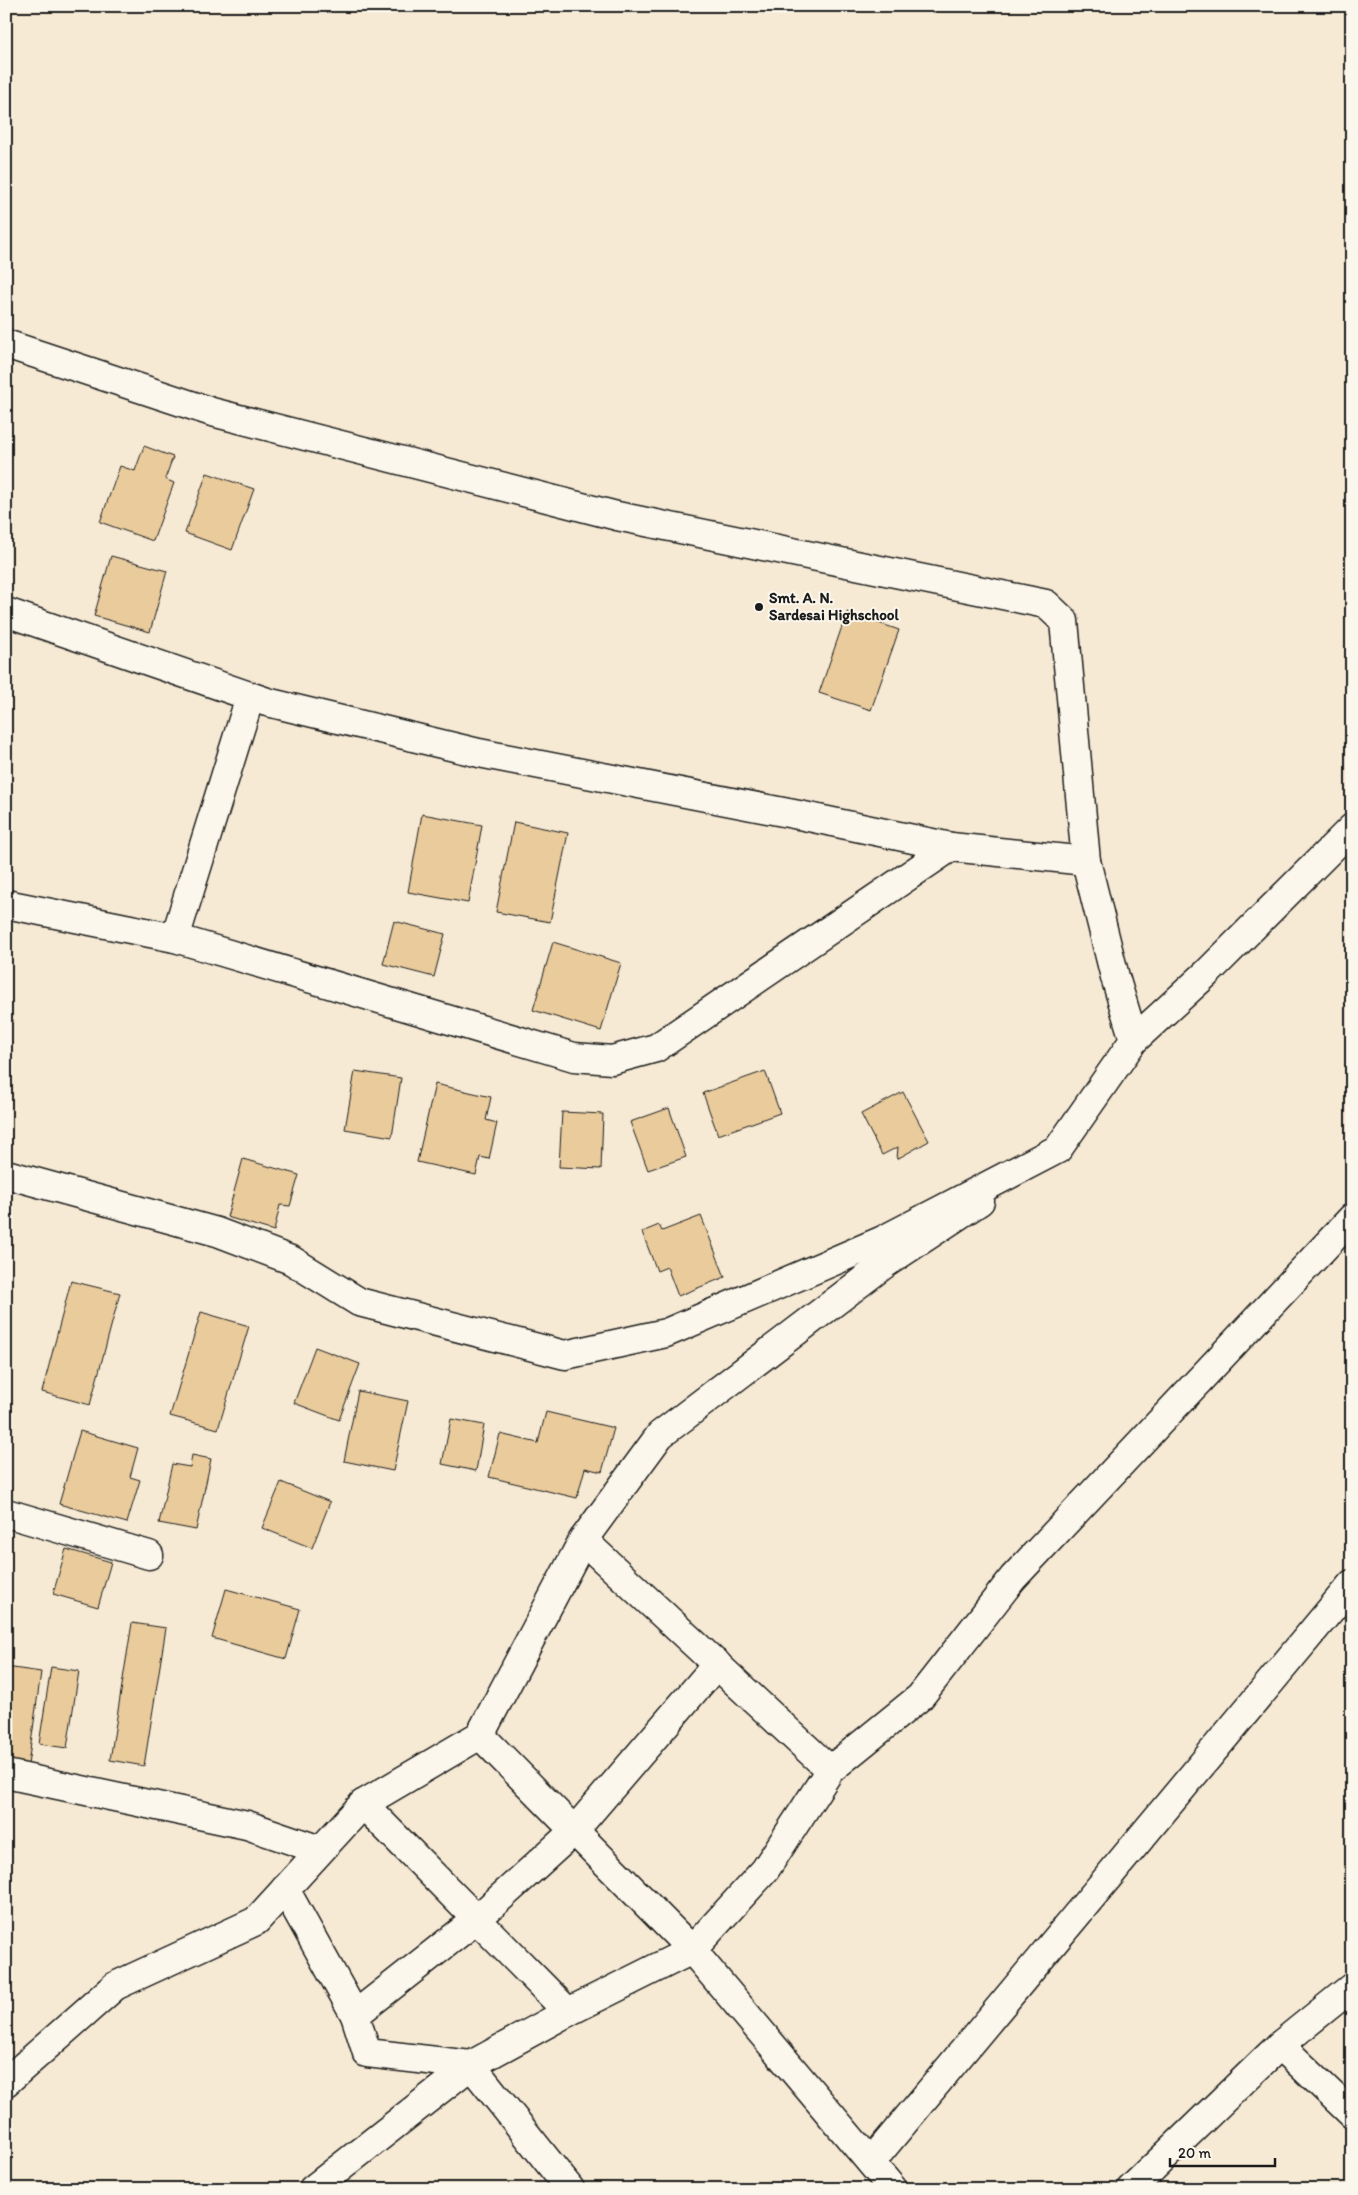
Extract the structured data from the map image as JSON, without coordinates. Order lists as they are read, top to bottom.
{
  "places": ["Smt. A. N. Sardesai Highschool"],
  "scale_bar": "20 m"
}
